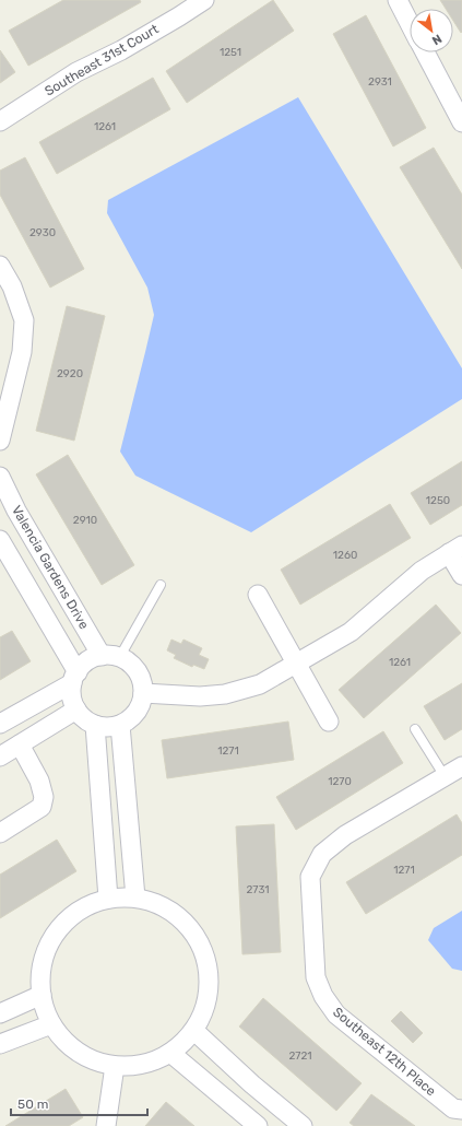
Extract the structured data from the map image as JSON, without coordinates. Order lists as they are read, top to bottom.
{
  "streets": {
    "street": ["Southeast 31st Court", "Valencia Gardens Drive", "Southeast 12th Place"]
  },
  "house_numbers": [
    "1251",
    "2931",
    "1261",
    "2930",
    "2920",
    "1250",
    "2910",
    "1260",
    "1261",
    "1271",
    "1270",
    "1271",
    "2731",
    "2721"
  ],
  "scale_bar": "50 m",
  "north": "bottom right"
}
